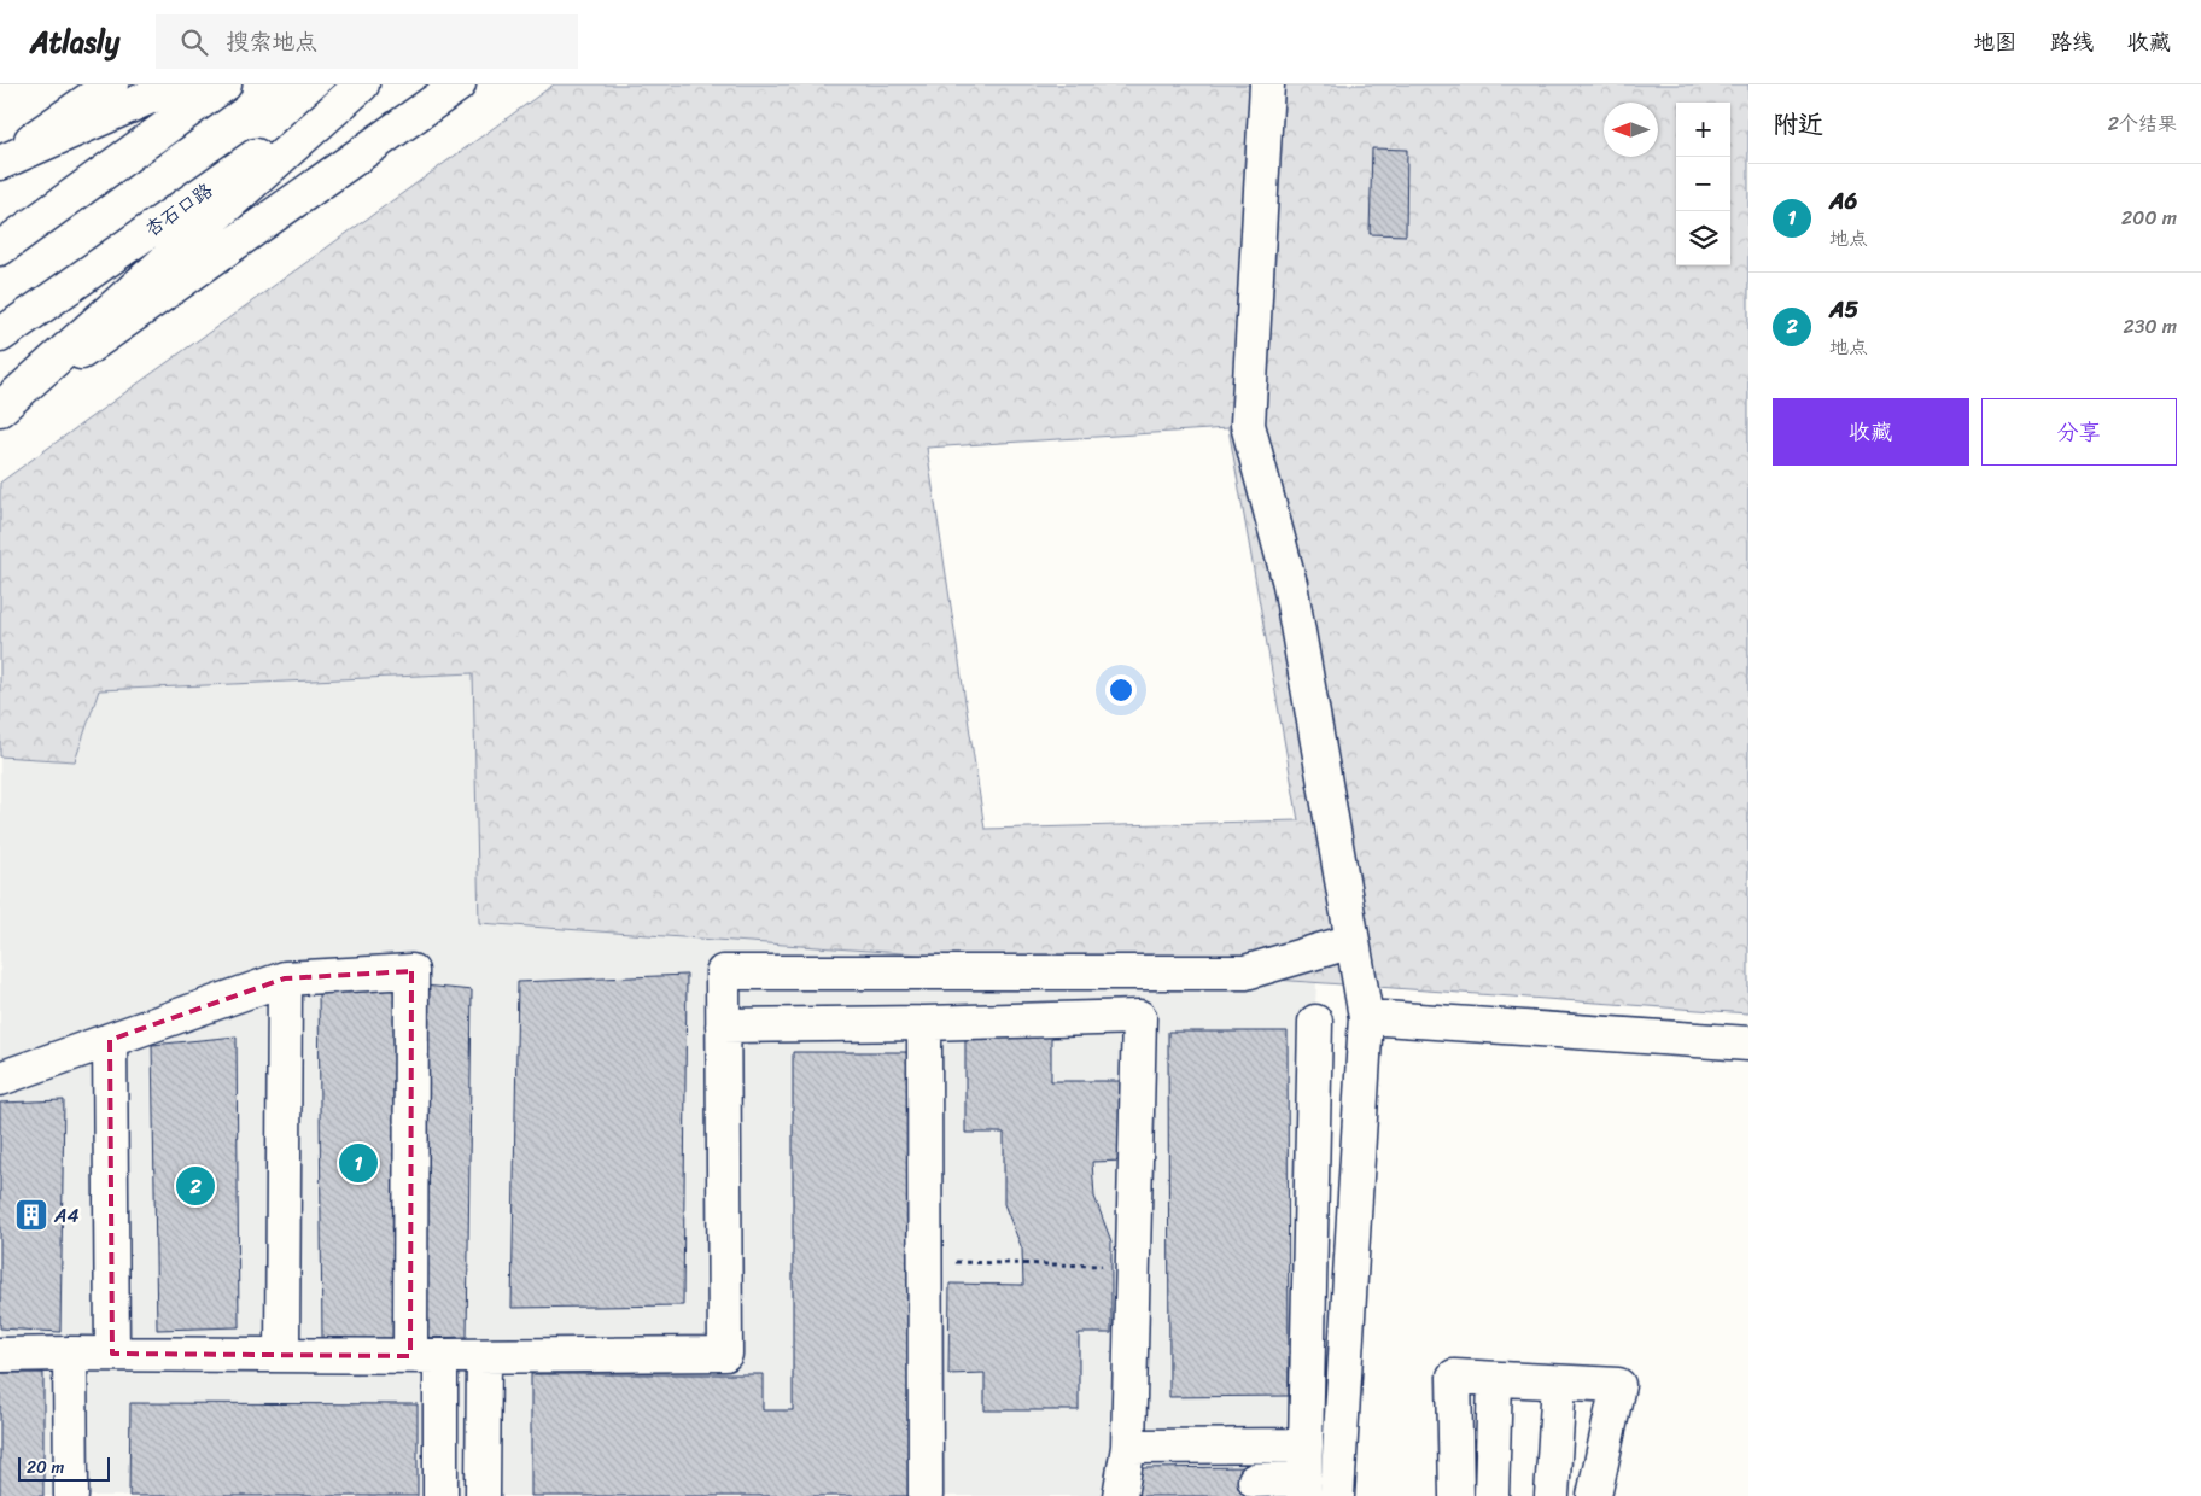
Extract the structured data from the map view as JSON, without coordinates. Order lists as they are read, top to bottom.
{
  "streets": {
    "street": ["杏石口路"]
  },
  "places": {
    "building": ["A4"]
  },
  "scale_bar": "20 m",
  "north": "left",
  "page": {
    "header": "Atlasly",
    "search": "搜索地点",
    "nav": ["地图", "路线", "收藏"],
    "heading": ["附近", "2个结果"],
    "map_buttons": ["+", "−"],
    "list": [
      {
        "mark": "1",
        "name": "A6",
        "note": "地点",
        "value": "200 m"
      },
      {
        "mark": "2",
        "name": "A5",
        "note": "地点",
        "value": "230 m"
      }
    ],
    "buttons": ["收藏", "分享"],
    "pins": ["1", "2"],
    "scale": "20 m"
  }
}
